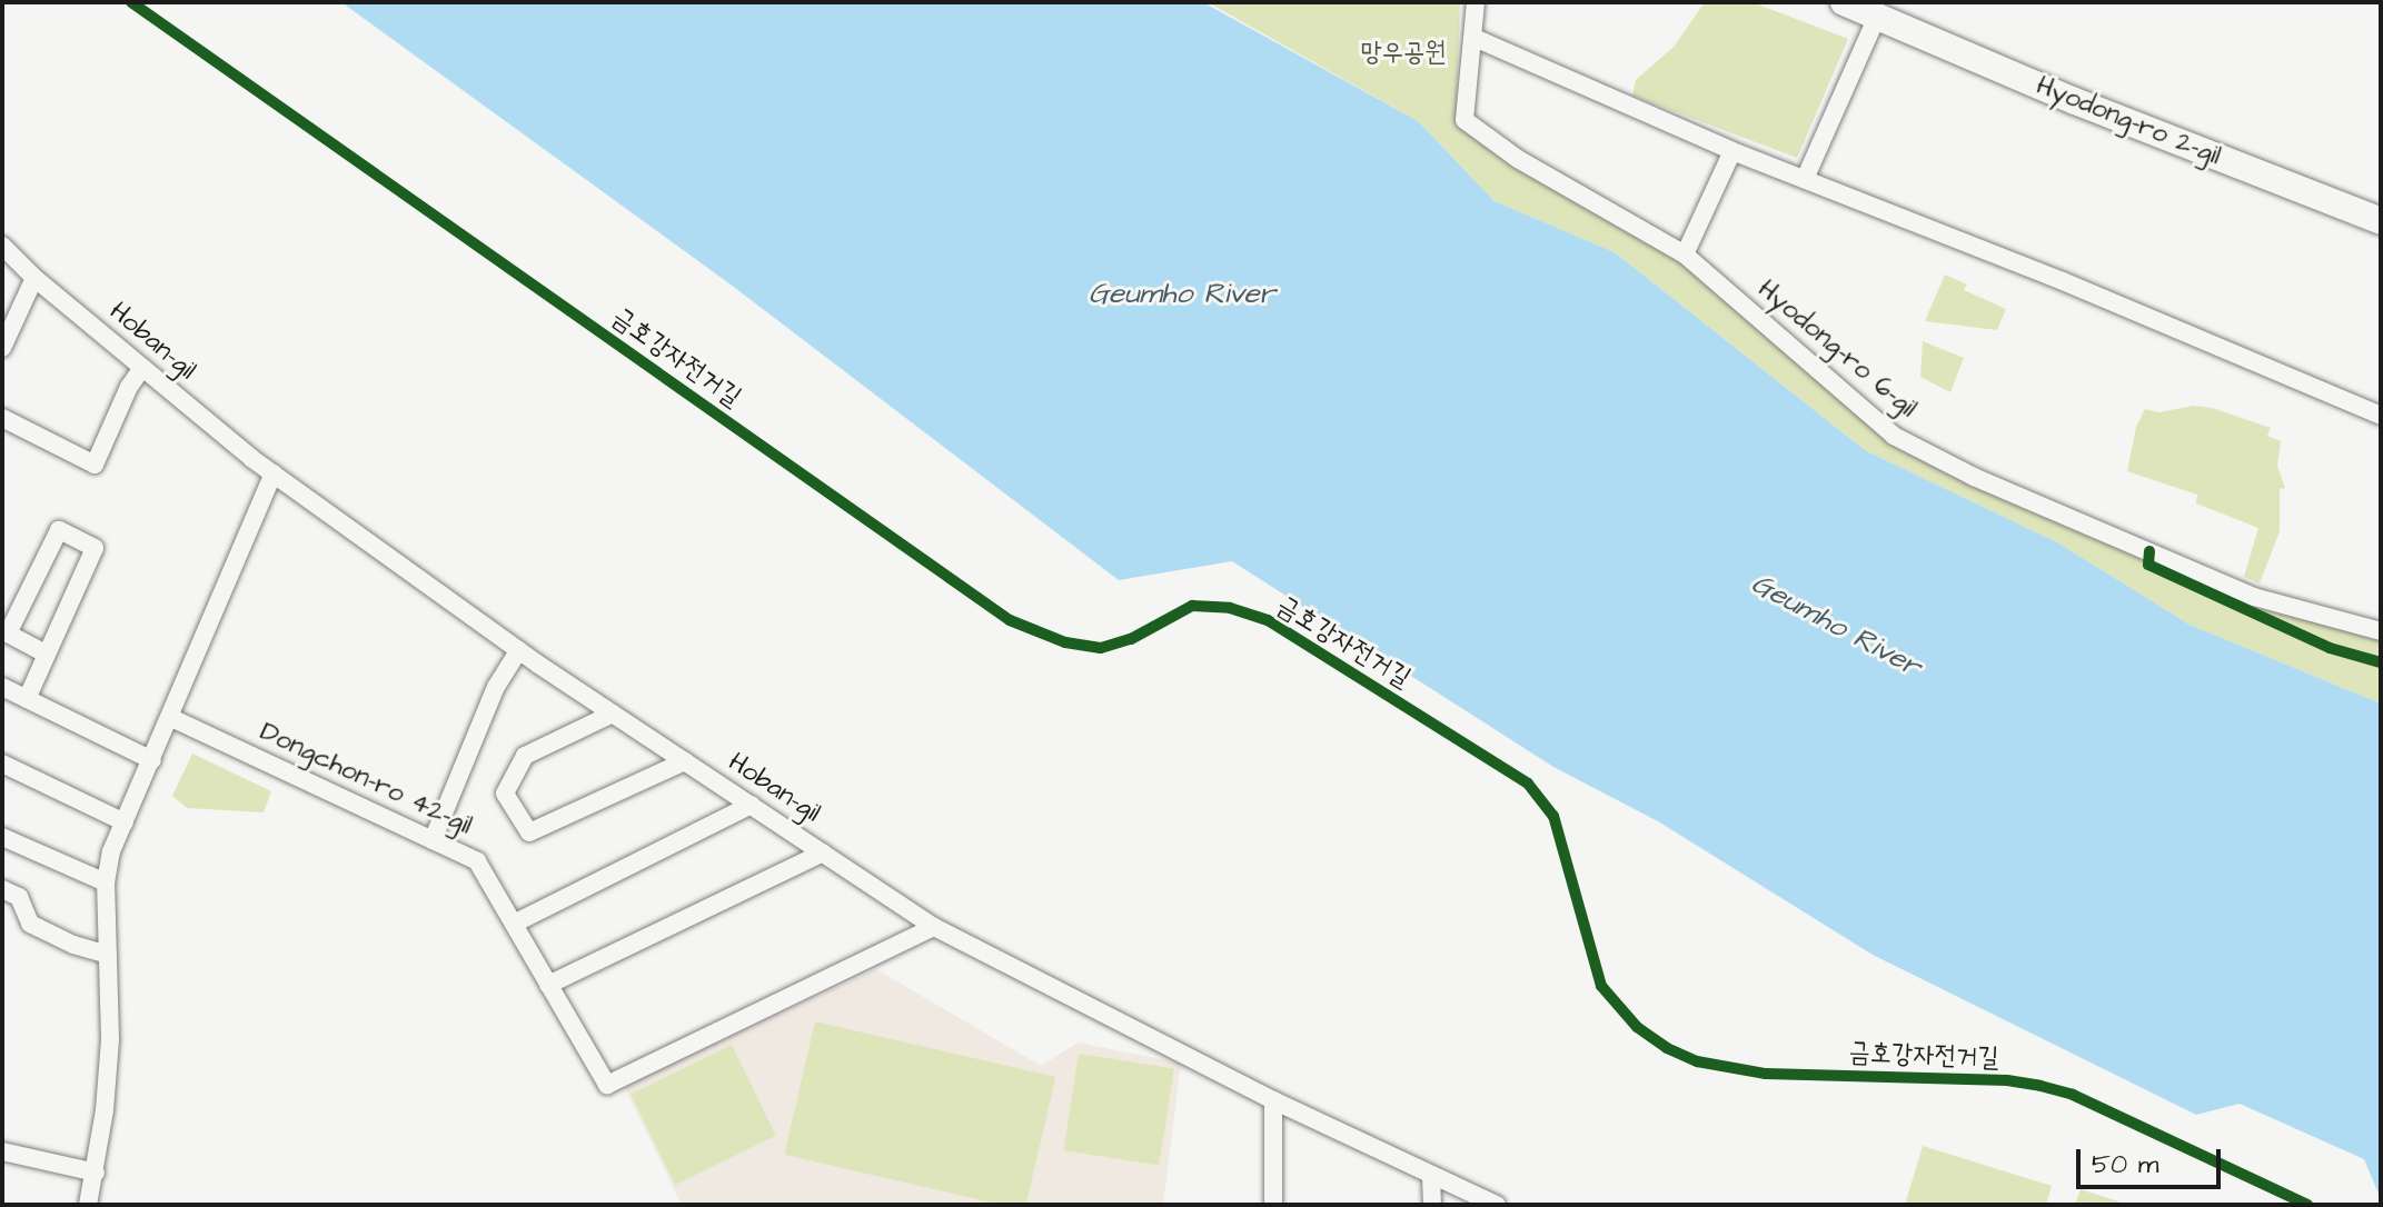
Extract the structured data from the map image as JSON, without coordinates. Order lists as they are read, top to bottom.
{
  "streets": {
    "street": [
      "Hyodong-ro 2-gil",
      "Hoban-gil",
      "Hyodong-ro 6-gil",
      "Dongchon-ro 42-gil"
    ],
    "cycle path": ["금호강자전거길"]
  },
  "crossings": [
    ["Hoban-gil", "Dongchon-ro 42-gil"]
  ],
  "water": ["Geumho River"],
  "parks": ["망우공원"],
  "scale_bar": "50 m"
}
